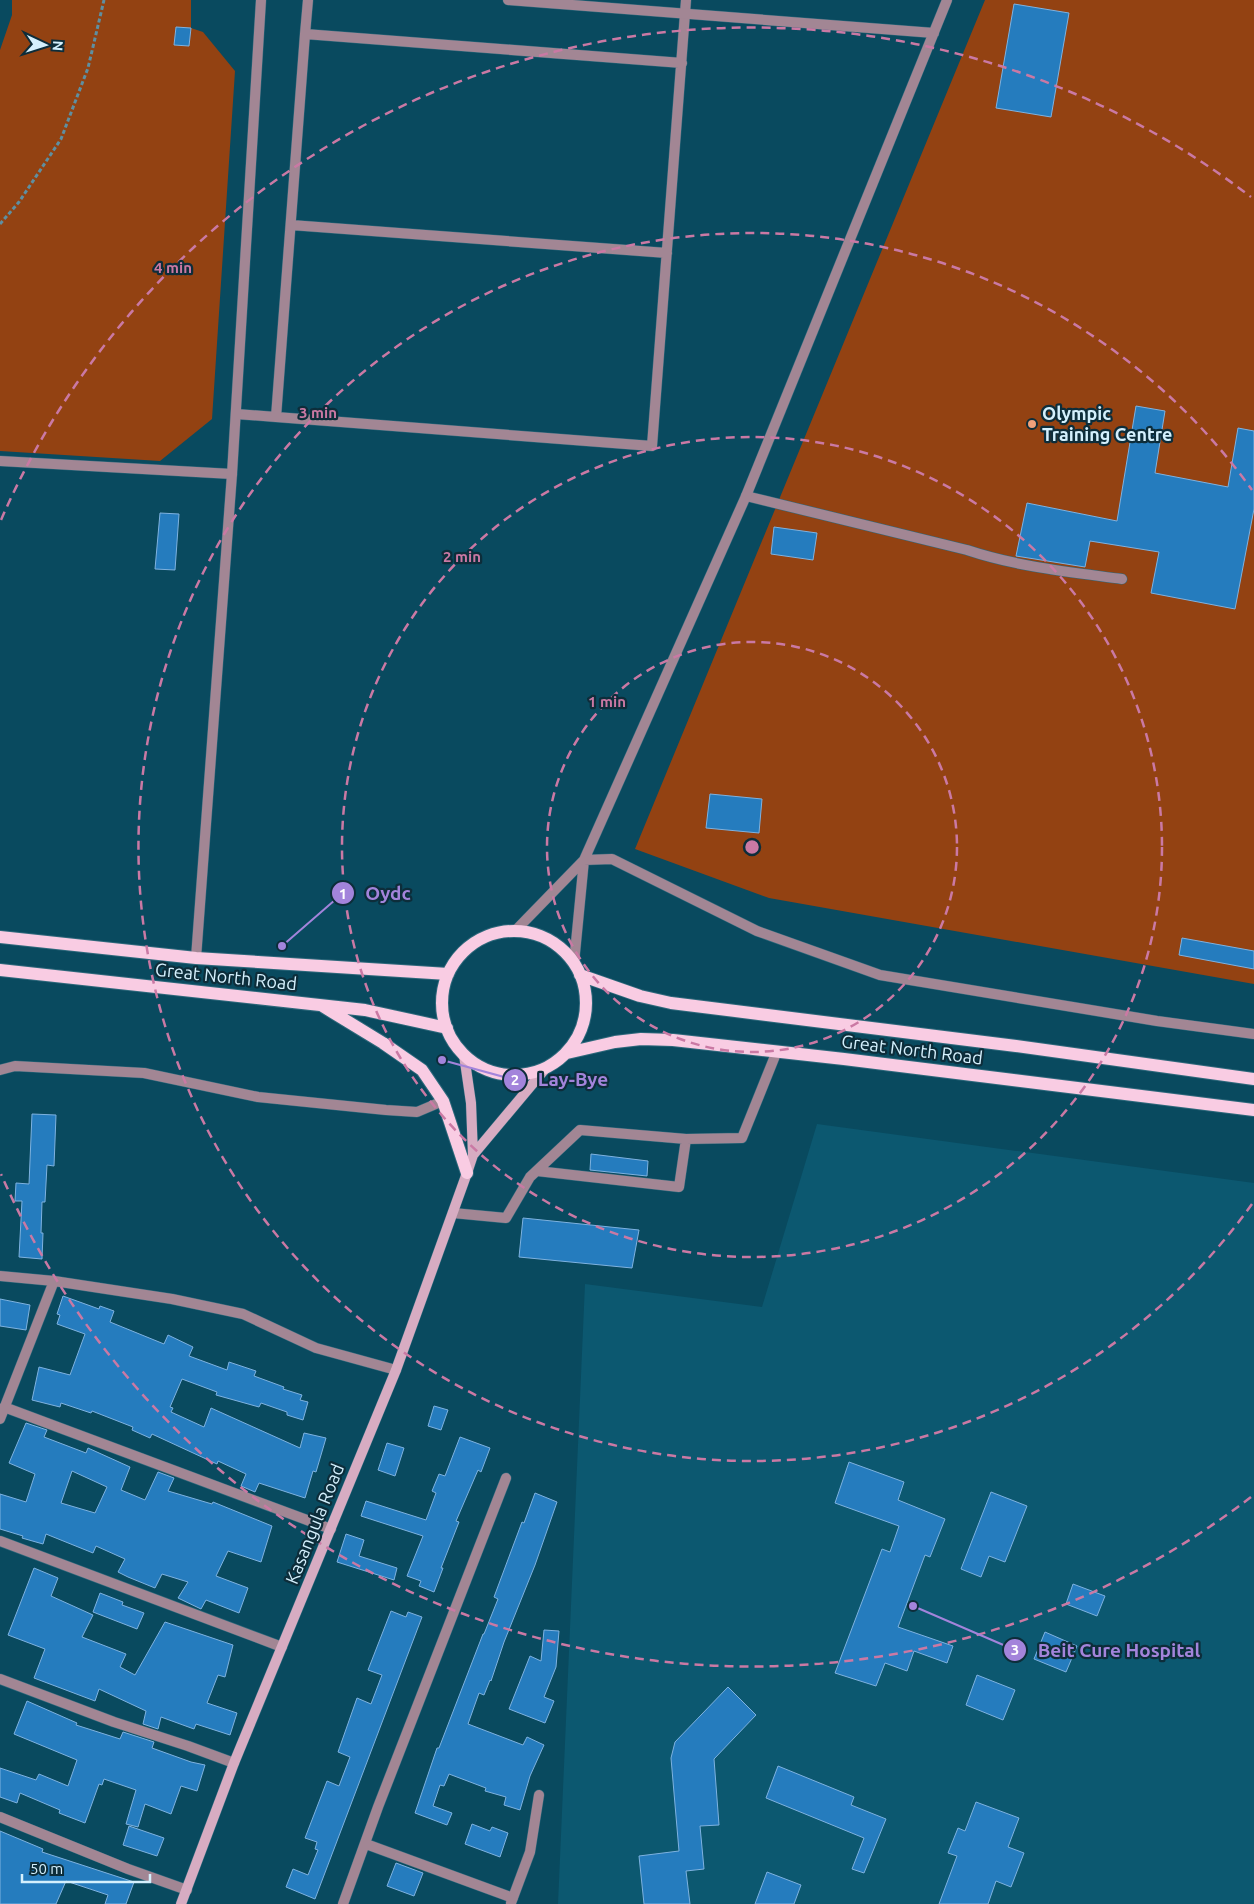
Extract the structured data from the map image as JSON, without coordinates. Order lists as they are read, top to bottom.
{
  "streets": {
    "main road": ["Great North Road", "Kasangula Road"]
  },
  "crossings": [
    ["Great North Road", "Kasangula Road"]
  ],
  "places": [
    "Olympic Training Centre",
    "Oydc",
    "Lay-Bye",
    "Beit Cure Hospital"
  ],
  "scale_bar": "50 m",
  "north": "right",
  "rings": [
    "4 min",
    "3 min",
    "2 min",
    "1 min"
  ]
}
